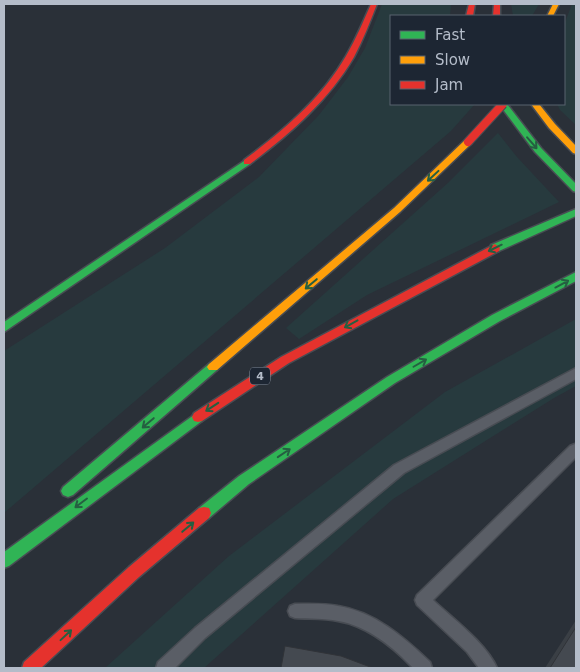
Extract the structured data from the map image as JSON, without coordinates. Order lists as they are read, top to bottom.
{
  "streets": {
    "main road": ["4"]
  },
  "legend": ["Fast", "Slow", "Jam"]
}
